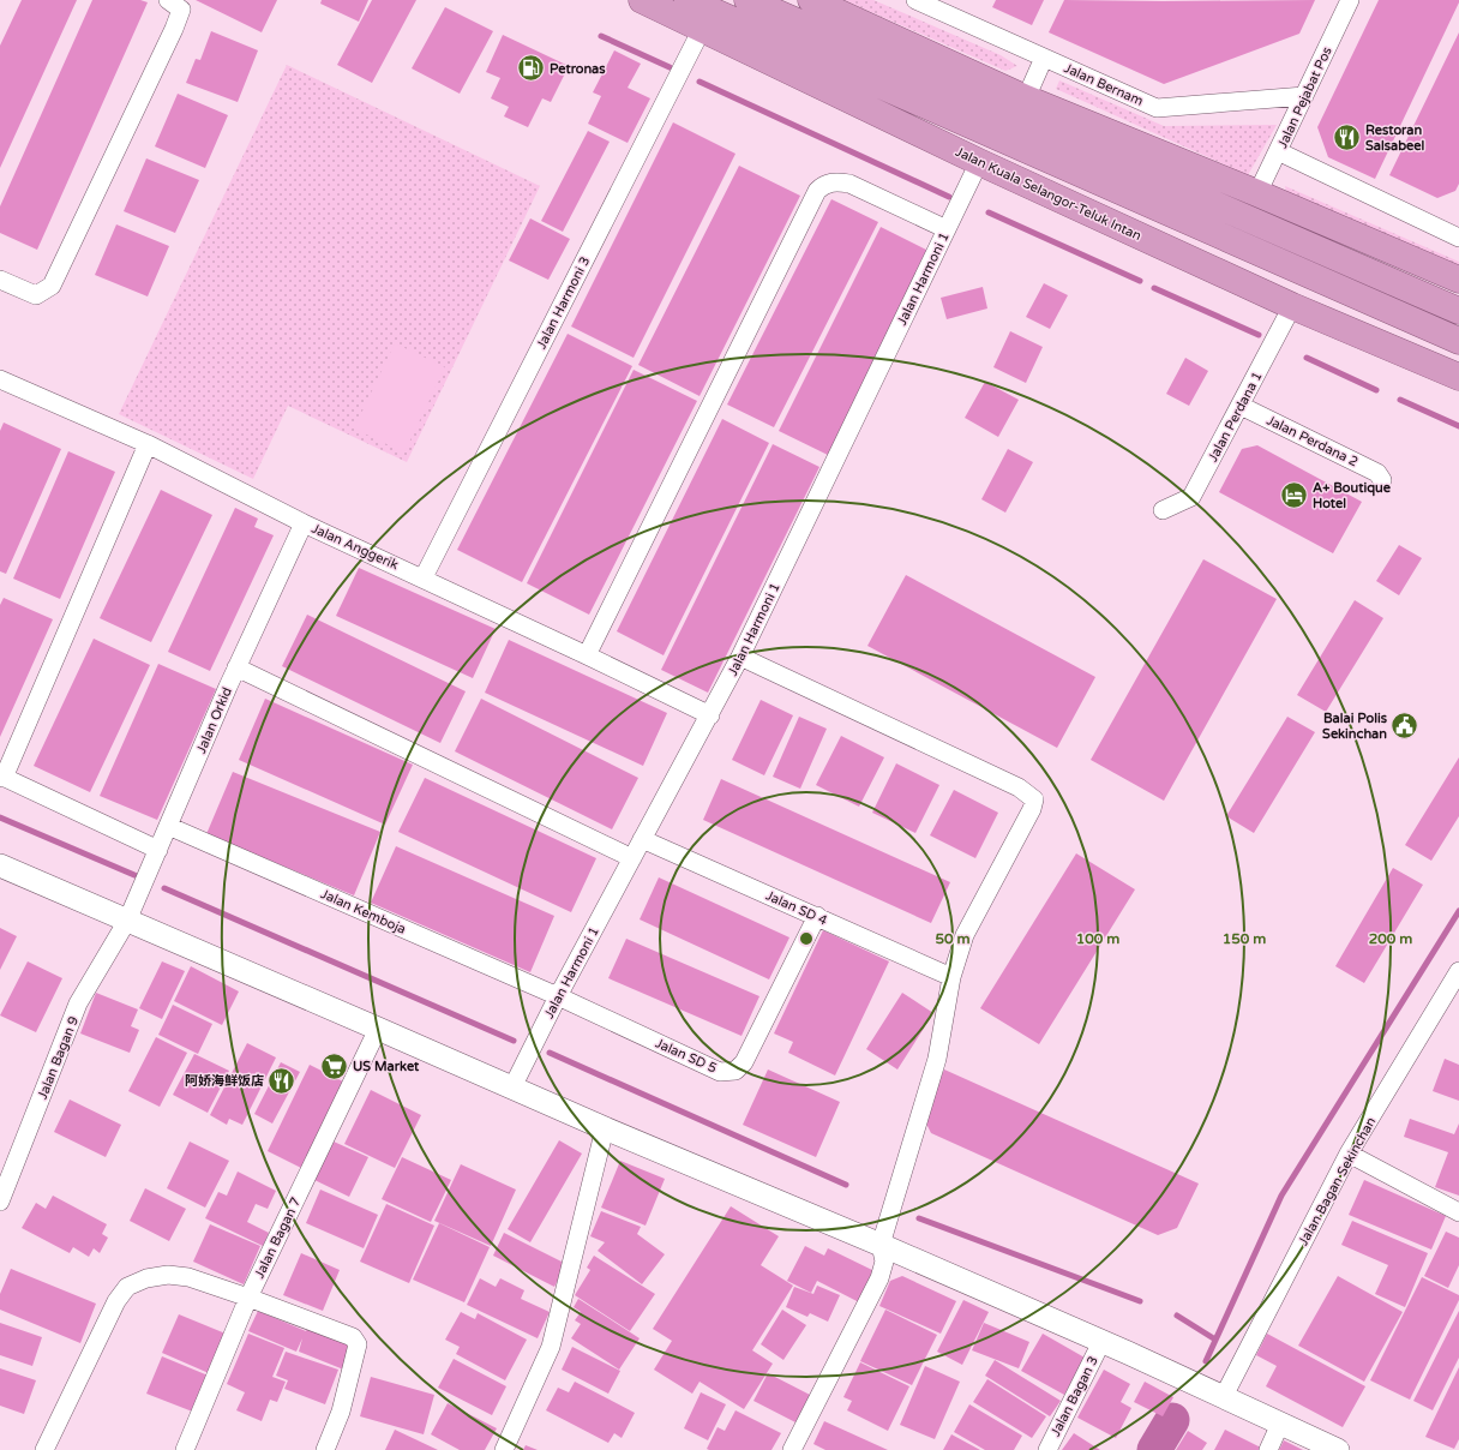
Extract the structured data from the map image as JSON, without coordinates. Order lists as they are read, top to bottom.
{
  "streets": {
    "highway": ["Jalan Kuala Selangor-Teluk Intan"],
    "street": [
      "Jalan Bernam",
      "Jalan Pejabat Pos",
      "Jalan Harmoni 1",
      "Jalan Harmoni 3",
      "Jalan Perdana 1",
      "Jalan Perdana 2",
      "Jalan Anggerik",
      "Jalan Orkid",
      "Jalan SD 4",
      "Jalan Kemboja",
      "Jalan SD 5",
      "Jalan Bagan 9",
      "Jalan Bagan Sekinchan",
      "Jalan Bagan 7",
      "Jalan Bagan 3"
    ]
  },
  "crossings": [
    ["Jalan Bernam", "Jalan Pejabat Pos"],
    ["Jalan Kuala Selangor-Teluk Intan", "Jalan Harmoni 1"],
    ["Jalan Kuala Selangor-Teluk Intan", "Jalan Harmoni 3"],
    ["Jalan Kuala Selangor-Teluk Intan", "Jalan Perdana 1"],
    ["Jalan Harmoni 1", "Jalan Anggerik"],
    ["Jalan Harmoni 1", "Jalan SD 4"],
    ["Jalan Harmoni 1", "Jalan Kemboja"],
    ["Jalan Harmoni 1", "Jalan SD 5"],
    ["Jalan Harmoni 3", "Jalan Anggerik"],
    ["Jalan Perdana 1", "Jalan Perdana 2"],
    ["Jalan Anggerik", "Jalan Orkid"],
    ["Jalan Orkid", "Jalan Kemboja"],
    ["Jalan Orkid", "Jalan Bagan 9"],
    ["Jalan SD 4", "Jalan SD 5"],
    ["Jalan Kemboja", "Jalan SD 5"]
  ],
  "places": {
    "fuel station": ["Petronas"],
    "restaurant": ["Restoran Salsabeel", "阿娇海鲜饭店"],
    "hotel": ["A+ Boutique Hotel"],
    "public building": ["Balai Polis Sekinchan"],
    "supermarket": ["US Market"]
  },
  "rings": [
    "50 m",
    "100 m",
    "150 m",
    "200 m"
  ]
}
